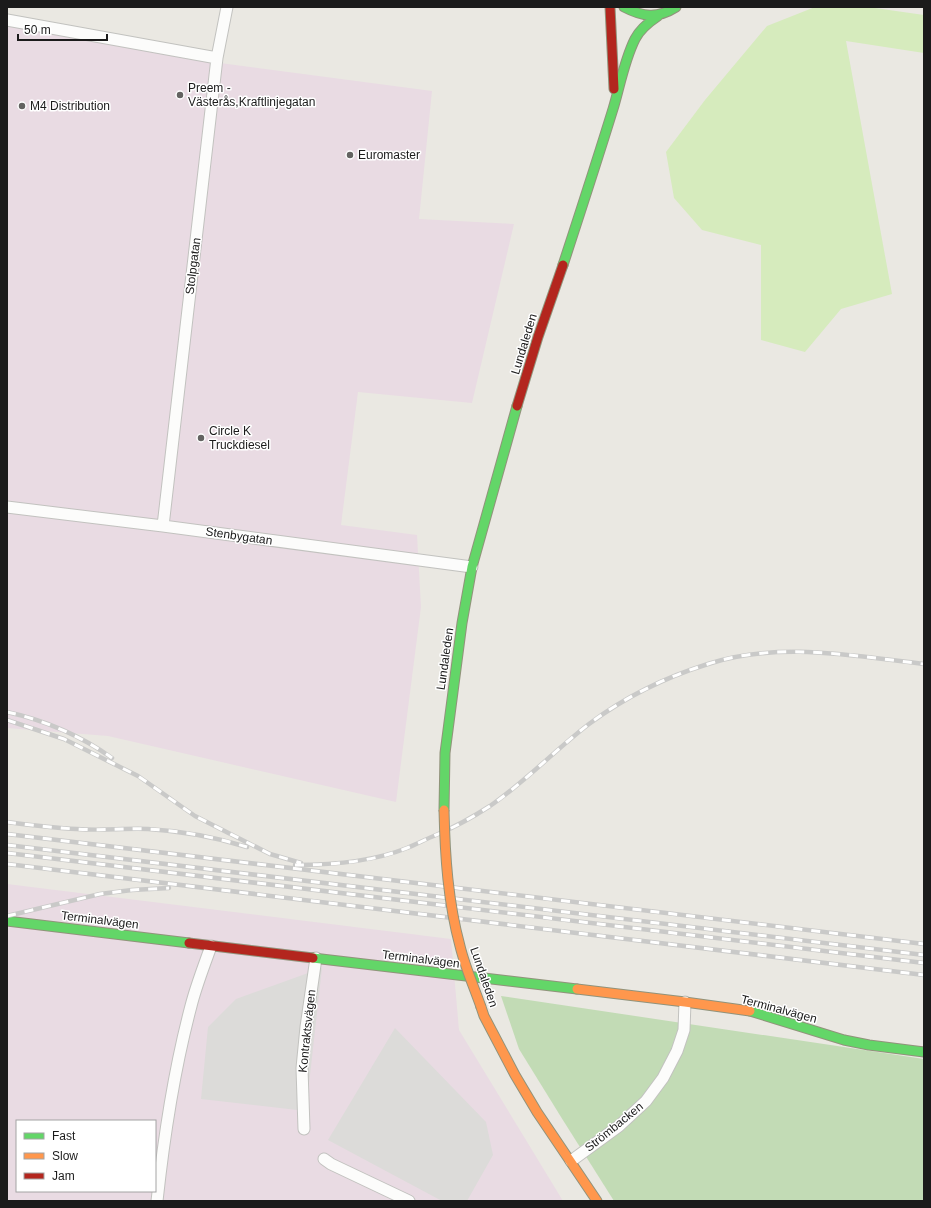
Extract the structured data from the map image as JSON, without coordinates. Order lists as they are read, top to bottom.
{
  "streets": {
    "main road": ["Lundaleden", "Terminalvägen"],
    "street": [
      "Stolpgatan",
      "Stenbygatan",
      "Kontraktsvägen",
      "Strömbacken"
    ]
  },
  "crossings": [
    ["Stolpgatan", "Stenbygatan"],
    ["Lundaleden", "Stenbygatan"],
    ["Lundaleden", "Strömbacken"],
    ["Terminalvägen", "Kontraktsvägen"],
    ["Terminalvägen", "Strömbacken"]
  ],
  "places": [
    "Preem - Västerås,Kraftlinjegatan",
    "M4 Distribution",
    "Euromaster",
    "Circle K Truckdiesel"
  ],
  "legend": ["Fast", "Slow", "Jam"],
  "scale_bar": "50 m"
}
